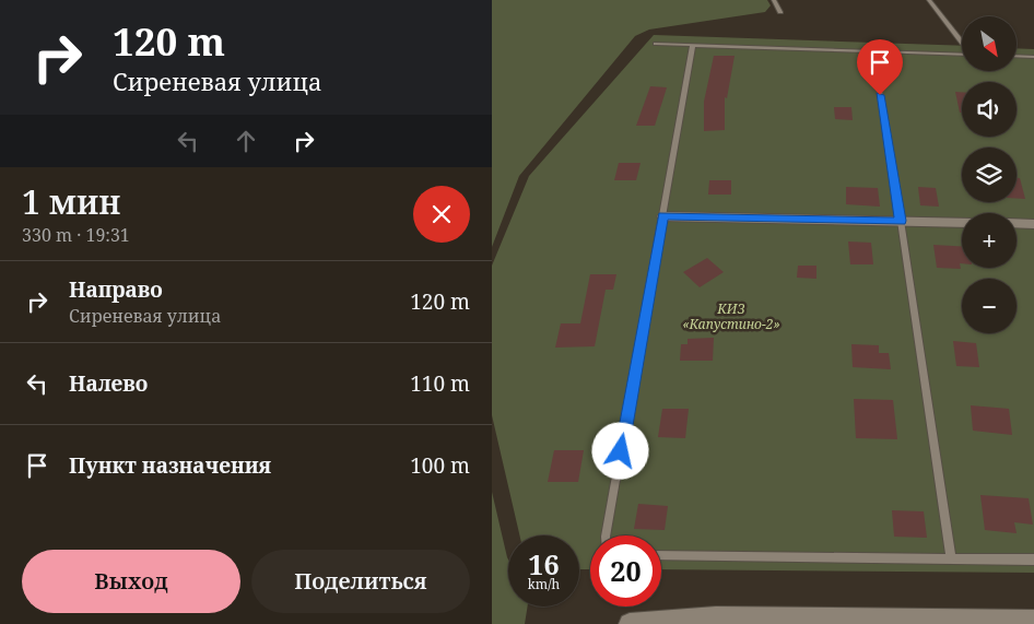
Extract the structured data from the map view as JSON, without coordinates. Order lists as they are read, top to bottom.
{
  "parks": ["КИЗ «Капустино-2»"],
  "north": "bottom right",
  "page": {
    "turn": ["120 m", "Сиреневая улица"],
    "map_buttons": ["+", "−"],
    "heading": ["1 мин", "330 m · 19:31"],
    "list": [
      {
        "name": "Направо",
        "note": "Сиреневая улица",
        "value": "120 m"
      },
      {
        "name": "Налево",
        "value": "110 m"
      },
      {
        "name": "Пункт назначения",
        "value": "100 m"
      }
    ],
    "speed": "16 km/h",
    "limit": "20",
    "buttons": ["Выход", "Поделиться"]
  }
}
